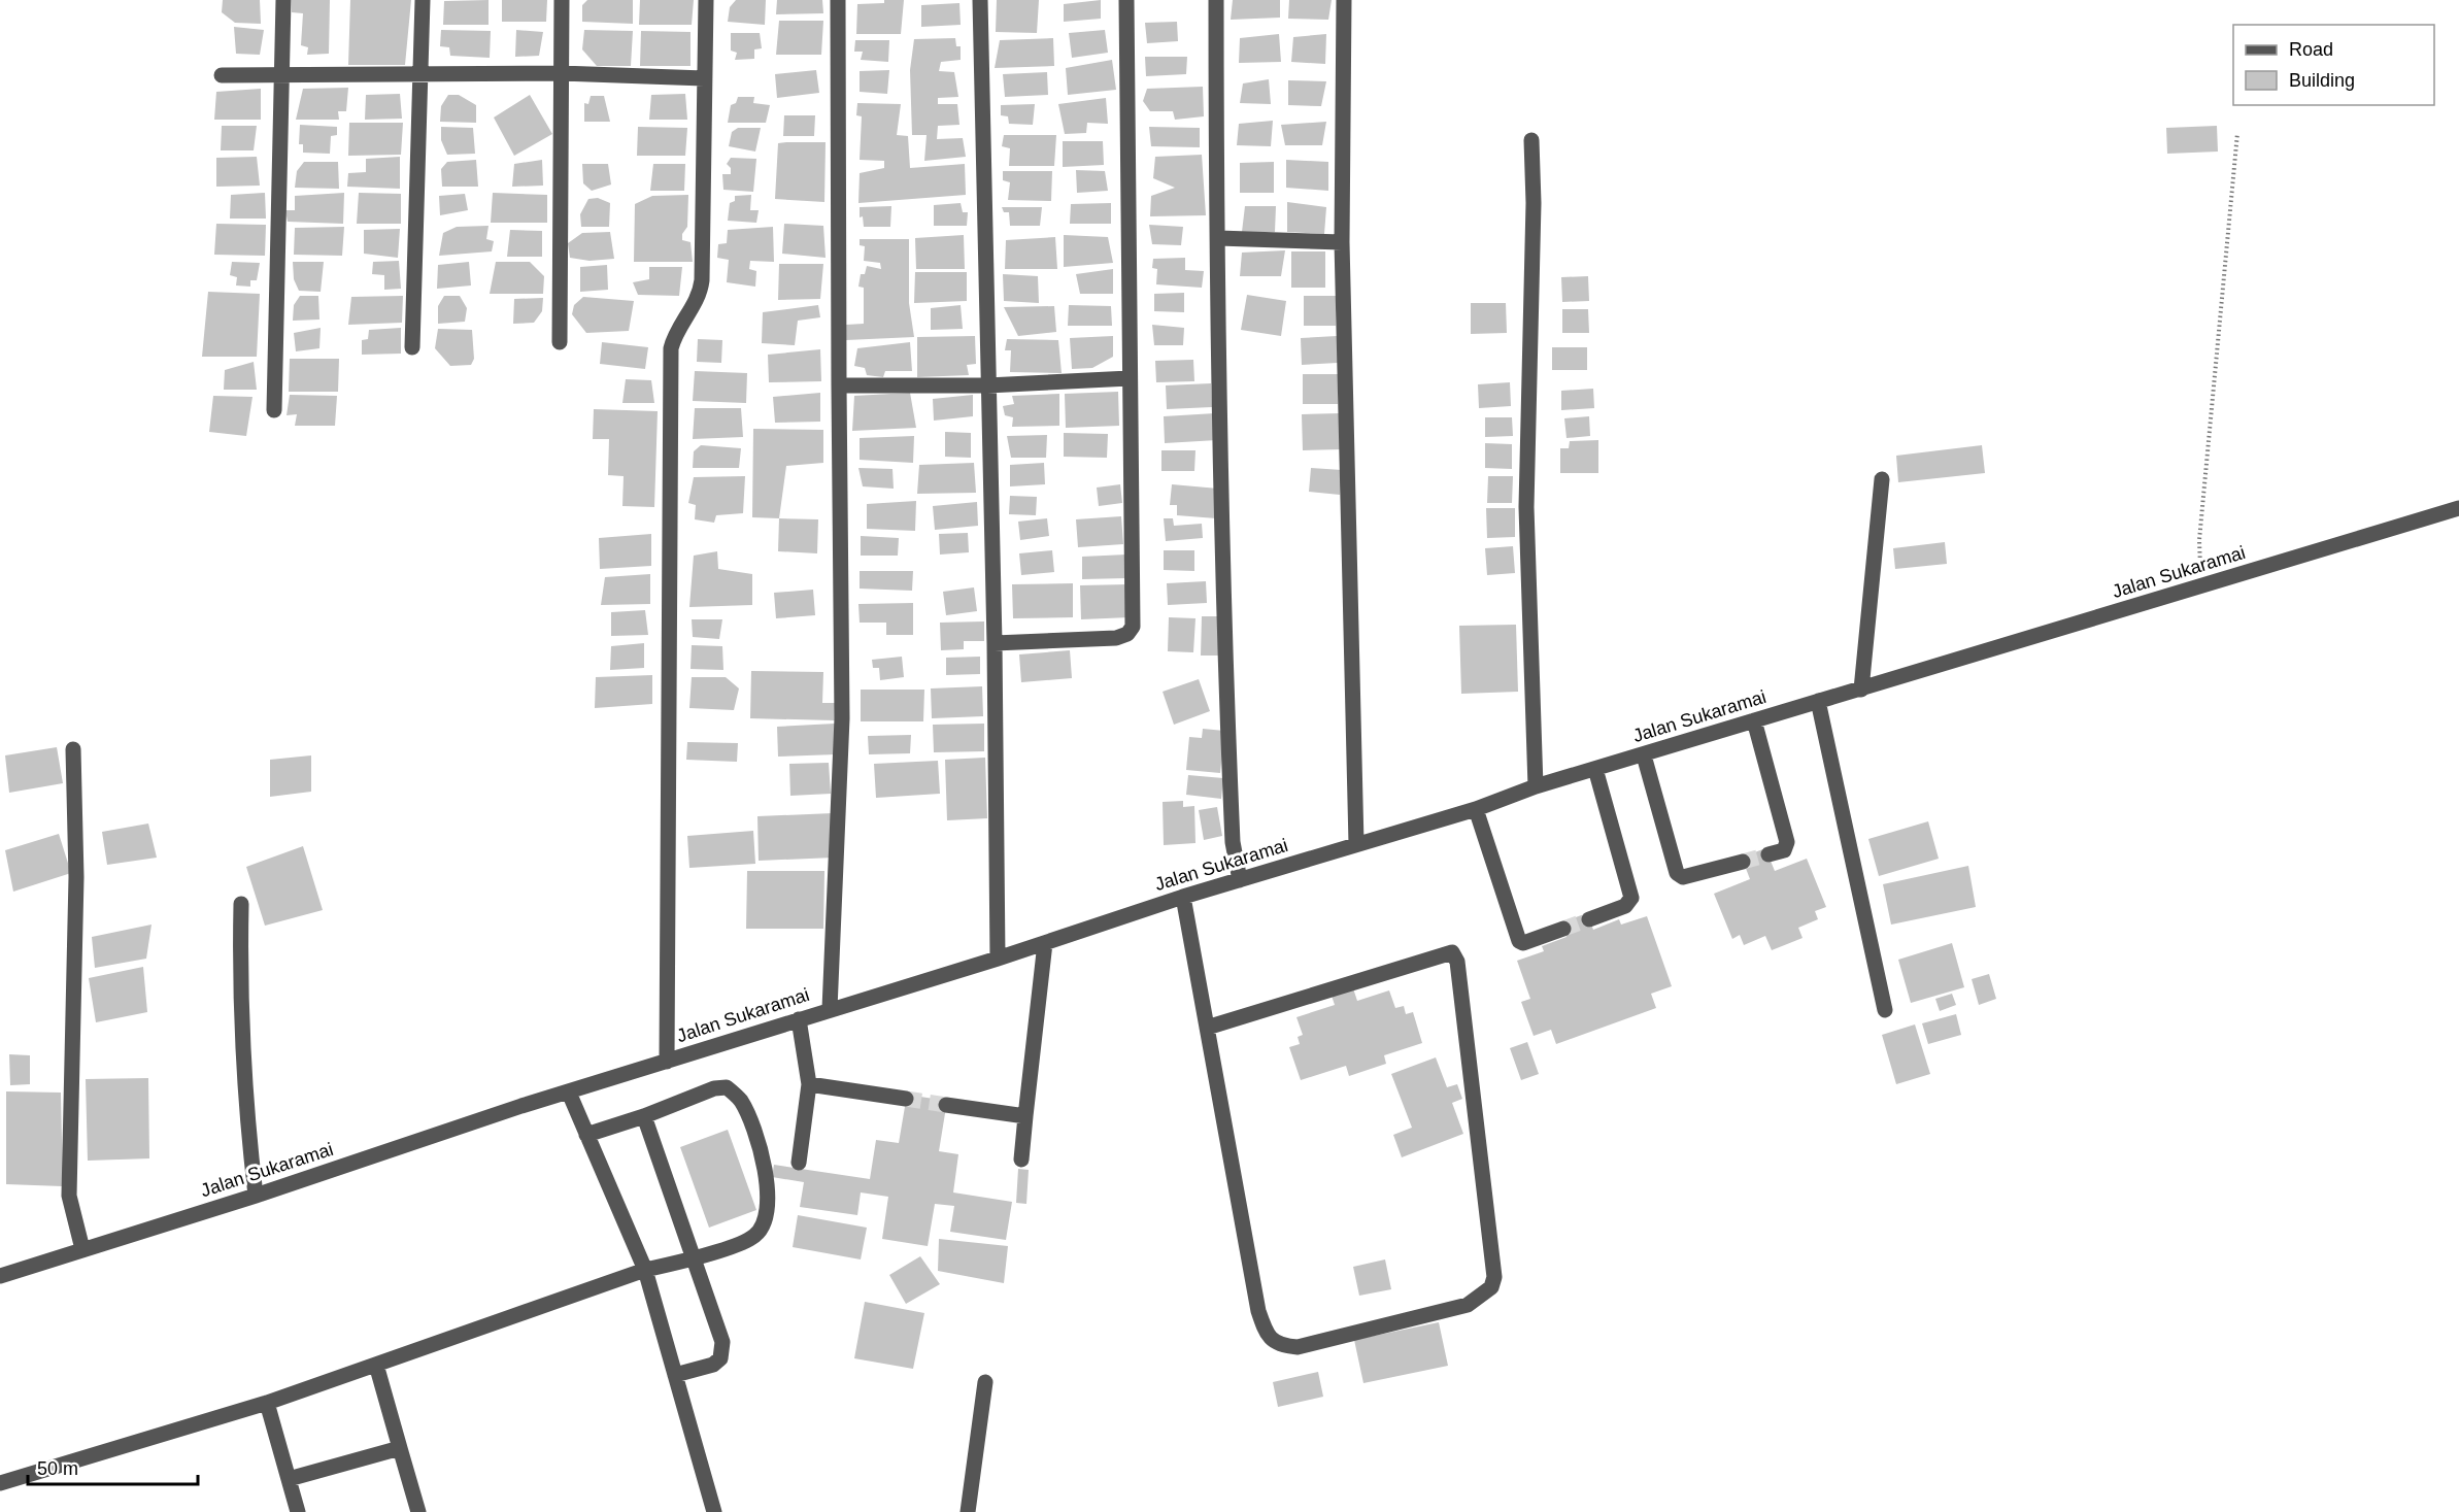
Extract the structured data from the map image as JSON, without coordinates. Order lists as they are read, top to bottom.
{
  "streets": {
    "street": ["Jalan Sukaramai"]
  },
  "legend": ["Road", "Building"],
  "scale_bar": "50 m"
}
